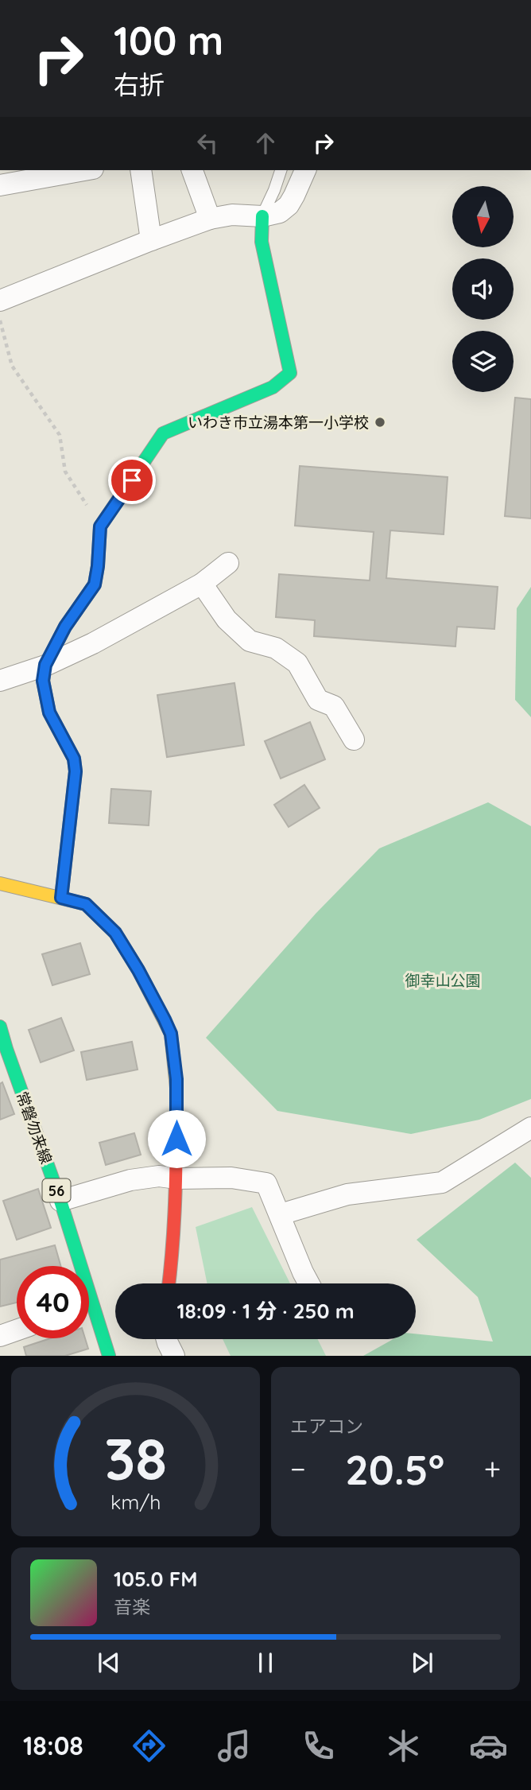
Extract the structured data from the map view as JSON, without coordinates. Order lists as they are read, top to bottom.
{
  "streets": {
    "street": ["常磐勿来線", "56"]
  },
  "parks": ["御幸山公園"],
  "places": ["いわき市立湯本第一小学校"],
  "north": "bottom",
  "page": {
    "turn": ["100 m", "右折"],
    "limit": "40",
    "trip": "18:09 · 1 分 · 250 m",
    "tile": "エアコン",
    "heat": ["−", "20.5°", "+"],
    "song": ["105.0 FM", "音楽"],
    "tabs": "18:08",
    "gauge": ["38", "km/h"]
  }
}
